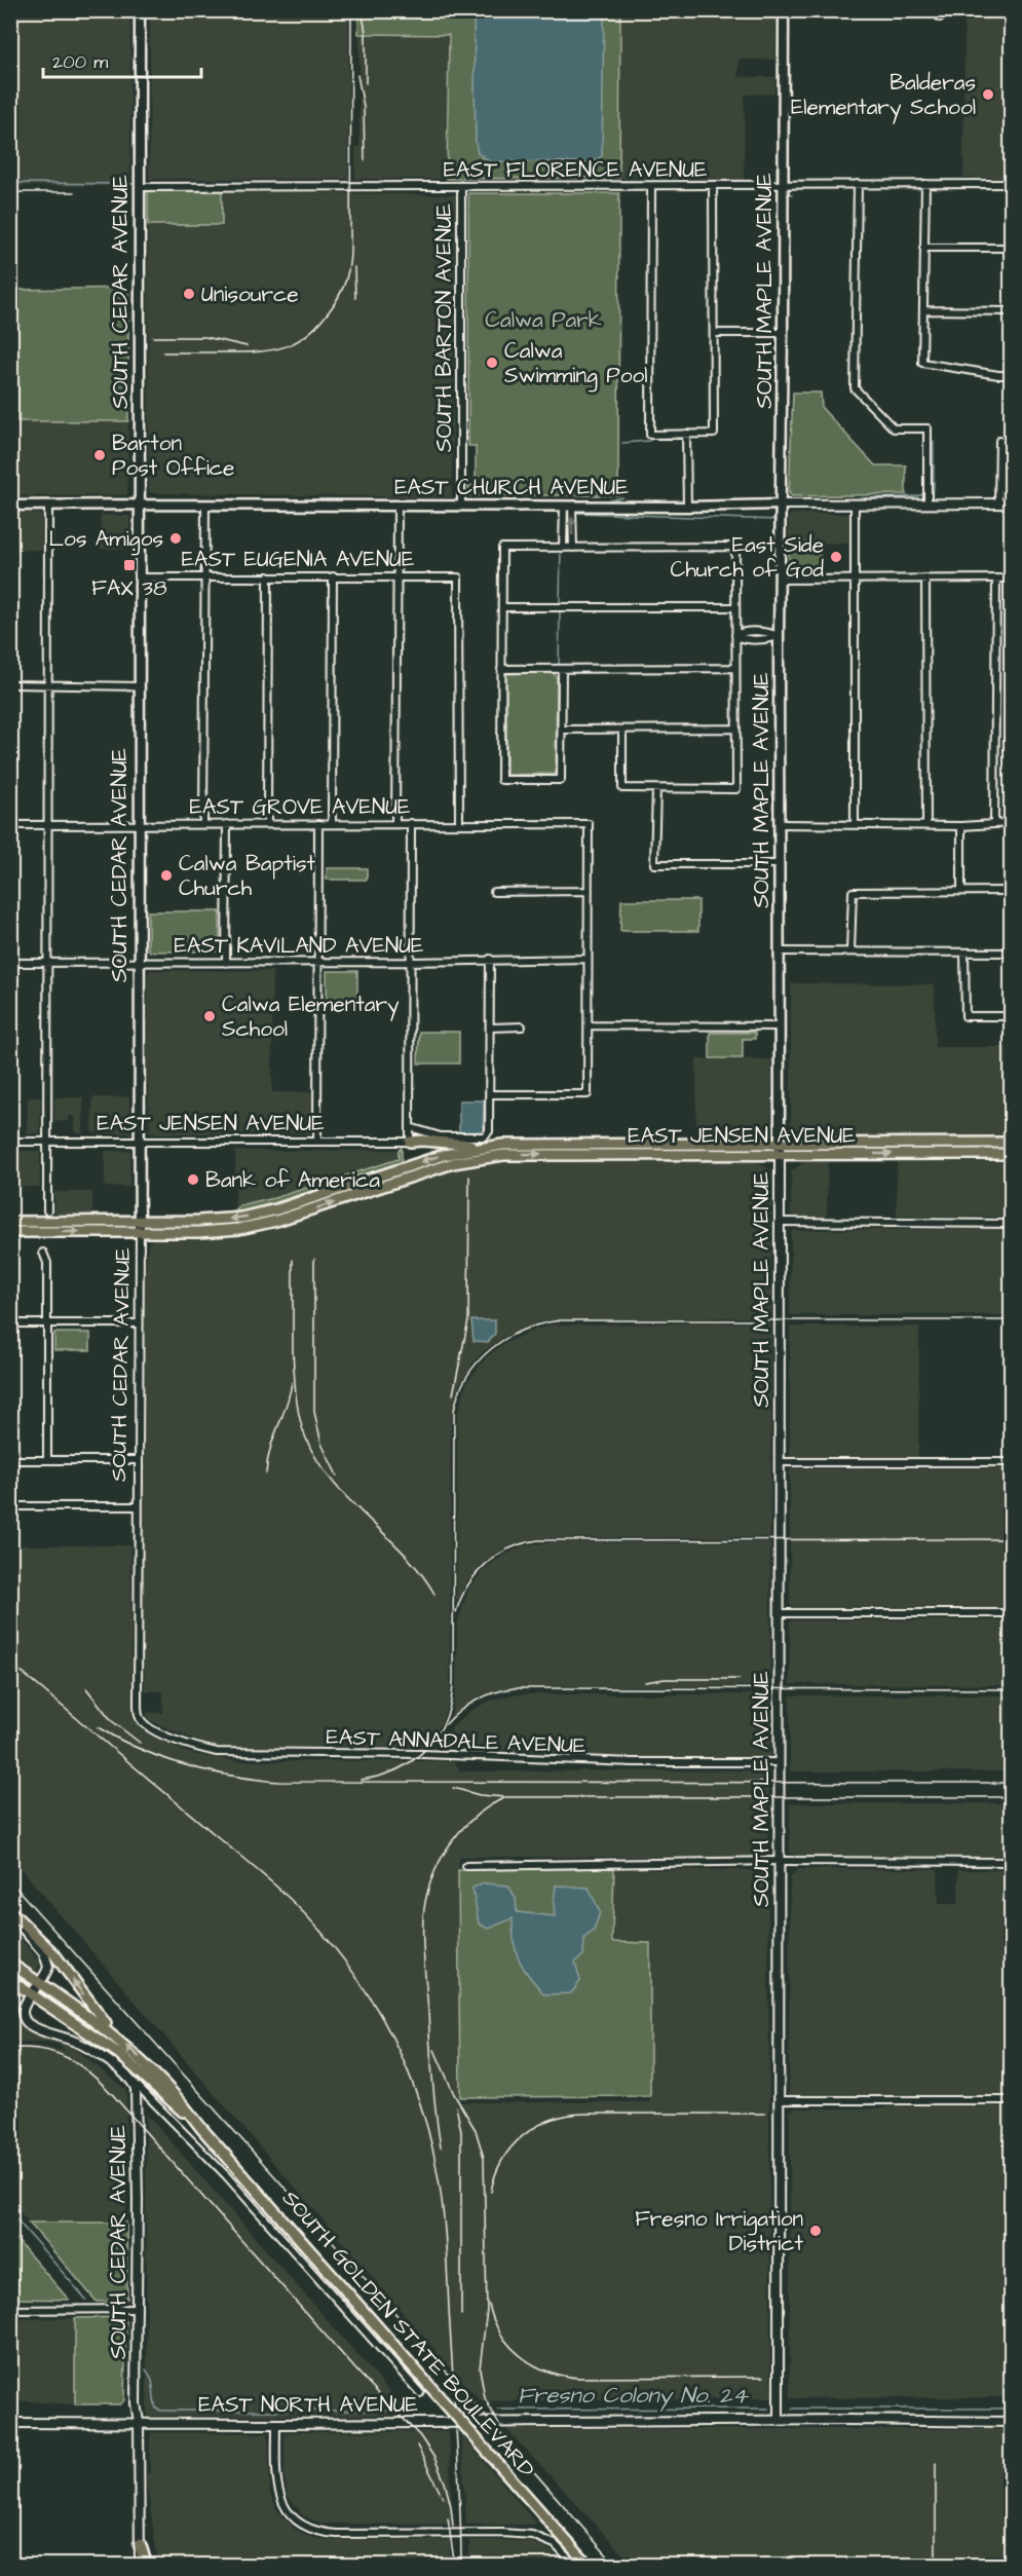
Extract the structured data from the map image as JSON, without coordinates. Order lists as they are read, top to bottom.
{
  "streets": {
    "main road": [
      "SOUTH MAPLE AVENUE",
      "SOUTH CEDAR AVENUE",
      "EAST CHURCH AVENUE",
      "EAST JENSEN AVENUE",
      "SOUTH GOLDEN STATE BOULEVARD"
    ],
    "street": [
      "EAST FLORENCE AVENUE",
      "SOUTH BARTON AVENUE",
      "EAST EUGENIA AVENUE",
      "EAST GROVE AVENUE",
      "EAST KAVILAND AVENUE",
      "EAST ANNADALE AVENUE",
      "EAST NORTH AVENUE"
    ]
  },
  "crossings": [
    ["EAST FLORENCE AVENUE", "SOUTH MAPLE AVENUE"],
    ["EAST FLORENCE AVENUE", "SOUTH CEDAR AVENUE"],
    ["EAST FLORENCE AVENUE", "SOUTH BARTON AVENUE"],
    ["SOUTH MAPLE AVENUE", "EAST CHURCH AVENUE"],
    ["SOUTH MAPLE AVENUE", "EAST JENSEN AVENUE"],
    ["SOUTH MAPLE AVENUE", "EAST ANNADALE AVENUE"],
    ["SOUTH MAPLE AVENUE", "EAST NORTH AVENUE"],
    ["SOUTH CEDAR AVENUE", "EAST CHURCH AVENUE"],
    ["SOUTH CEDAR AVENUE", "EAST EUGENIA AVENUE"],
    ["SOUTH CEDAR AVENUE", "EAST GROVE AVENUE"],
    ["SOUTH CEDAR AVENUE", "EAST KAVILAND AVENUE"],
    ["SOUTH CEDAR AVENUE", "EAST JENSEN AVENUE"],
    ["SOUTH CEDAR AVENUE", "EAST ANNADALE AVENUE"],
    ["SOUTH CEDAR AVENUE", "EAST NORTH AVENUE"],
    ["SOUTH BARTON AVENUE", "EAST CHURCH AVENUE"],
    ["EAST EUGENIA AVENUE", "EAST GROVE AVENUE"]
  ],
  "water": ["Fresno Colony No. 24"],
  "parks": ["Calwa Park"],
  "places": {
    "other": [
      "Balderas Elementary School",
      "Unisource",
      "Calwa Swimming Pool",
      "Barton Post Office",
      "Los Amigos",
      "East Side Church of God",
      "Calwa Baptist Church",
      "Calwa Elementary School",
      "Bank of America",
      "Fresno Irrigation District"
    ],
    "transit": ["FAX 38"]
  },
  "scale_bar": "200 m"
}
